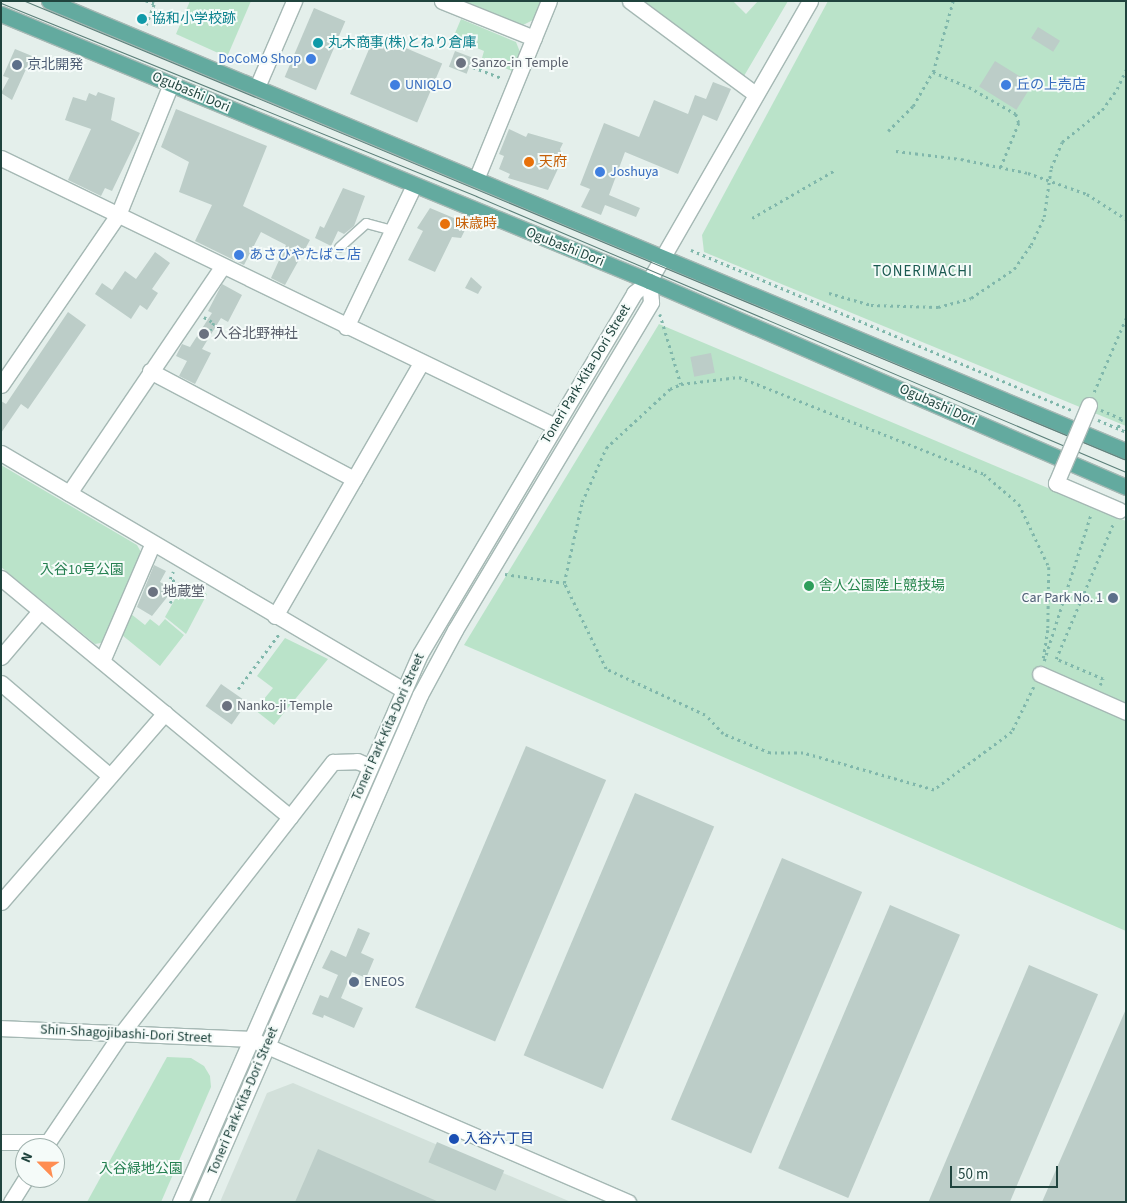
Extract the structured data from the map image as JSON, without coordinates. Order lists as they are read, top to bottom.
{
  "streets": {
    "main road": ["Ogubashi Dori"],
    "street": ["Toneri Park-Kita-Dori Street", "Shin-Shagojibashi-Dori Street"]
  },
  "crossings": [
    ["Ogubashi Dori", "Toneri Park-Kita-Dori Street"],
    ["Toneri Park-Kita-Dori Street", "Shin-Shagojibashi-Dori Street"]
  ],
  "districts": ["TONERIMACHI"],
  "parks": ["入谷10号公園", "入谷緑地公園"],
  "places": [
    "協和小学校跡",
    "丸木商事(株)とねり倉庫",
    "DoCoMo Shop",
    "Sanzo-in Temple",
    "京北開発",
    "UNIQLO",
    "丘の上売店",
    "天府",
    "Joshuya",
    "味歳時",
    "あさひやたばこ店",
    "入谷北野神社",
    "舎人公園陸上競技場",
    "地蔵堂",
    "Car Park No. 1",
    "Nanko-ji Temple",
    "ENEOS",
    "入谷六丁目"
  ],
  "scale_bar": "50 m",
  "north": "top left"
}
